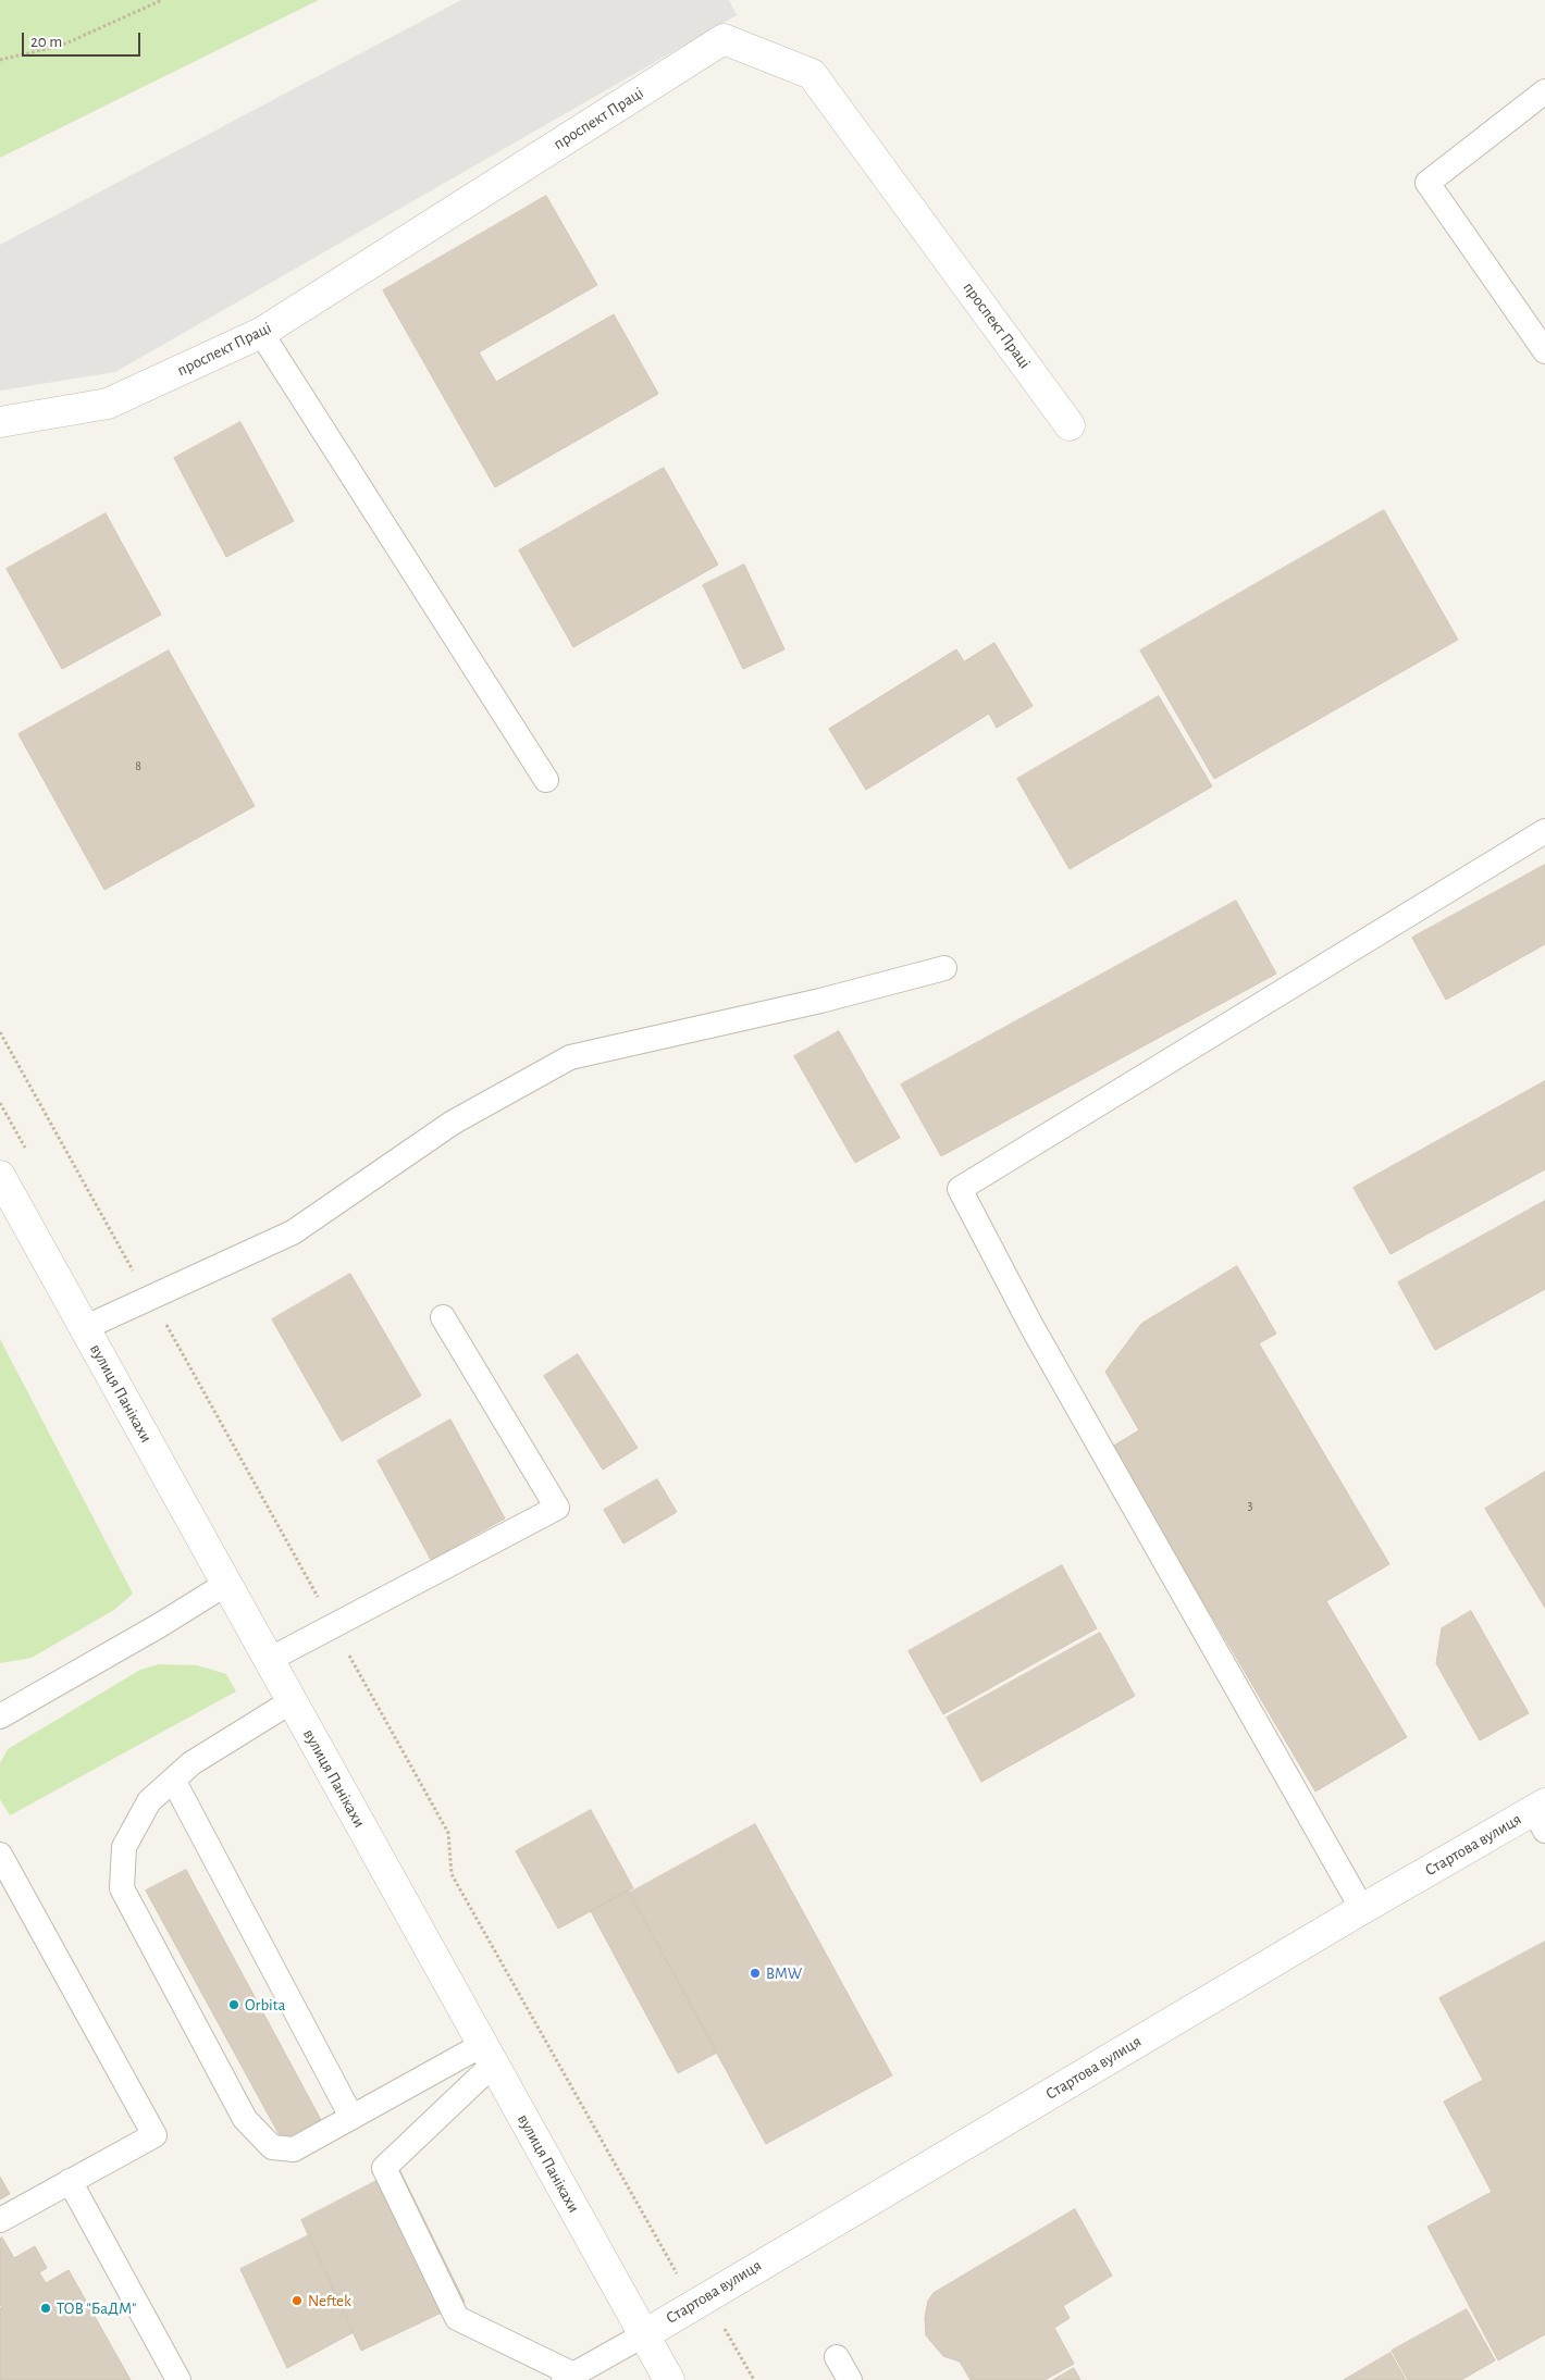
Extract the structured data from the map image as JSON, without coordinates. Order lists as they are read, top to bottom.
{
  "streets": {
    "street": ["проспект Праці", "вулиця Панікахи", "Стартова вулиця"]
  },
  "crossings": [
    ["вулиця Панікахи", "Стартова вулиця"]
  ],
  "places": [
    "BMW",
    "Orbita",
    "Neftek",
    "ТОВ \"БаДМ\""
  ],
  "house_numbers": ["8", "3"],
  "scale_bar": "20 m"
}
